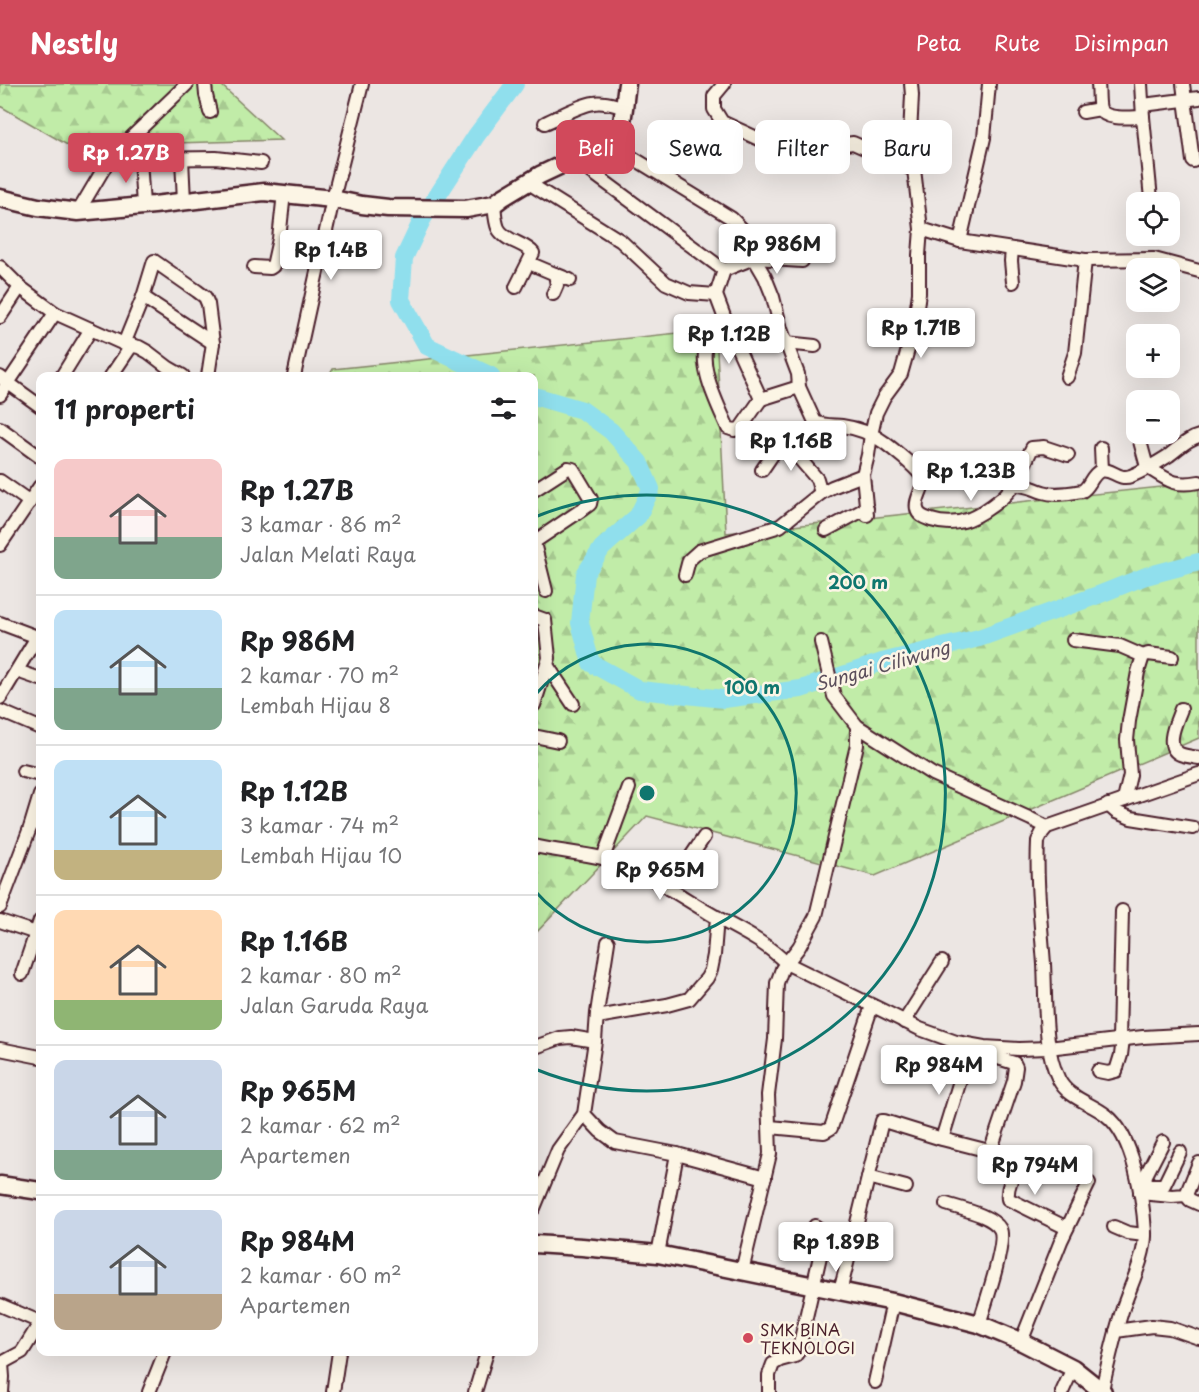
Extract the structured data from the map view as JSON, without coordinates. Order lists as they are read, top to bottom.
{
  "water": ["Sungai Ciliwung"],
  "places": ["SMK BINA TEKNOLOGI"],
  "page": {
    "header": "Nestly",
    "nav": ["Peta", "Rute", "Disimpan"],
    "chip": [
      "Beli",
      "Sewa",
      "Filter",
      "Baru"
    ],
    "price": [
      "Rp 1.27B",
      "Rp 986M",
      "Rp 1.4B",
      "Rp 1.71B",
      "Rp 1.12B",
      "Rp 1.16B",
      "Rp 1.23B",
      "Rp 965M",
      "Rp 984M",
      "Rp 794M",
      "Rp 1.89B"
    ],
    "map_buttons": ["+", "−"],
    "heading": "11 properti",
    "list": [
      {
        "name": "Rp 1.27B",
        "note": "3 kamar · 86 m² · Jalan Melati Raya"
      },
      {
        "name": "Rp 986M",
        "note": "2 kamar · 70 m² · Lembah Hijau 8"
      },
      {
        "name": "Rp 1.12B",
        "note": "3 kamar · 74 m² · Lembah Hijau 10"
      },
      {
        "name": "Rp 1.16B",
        "note": "2 kamar · 80 m² · Jalan Garuda Raya"
      },
      {
        "name": "Rp 965M",
        "note": "2 kamar · 62 m² · Apartemen"
      },
      {
        "name": "Rp 984M",
        "note": "2 kamar · 60 m² · Apartemen"
      }
    ]
  },
  "rings": ["200 m", "100 m"]
}
